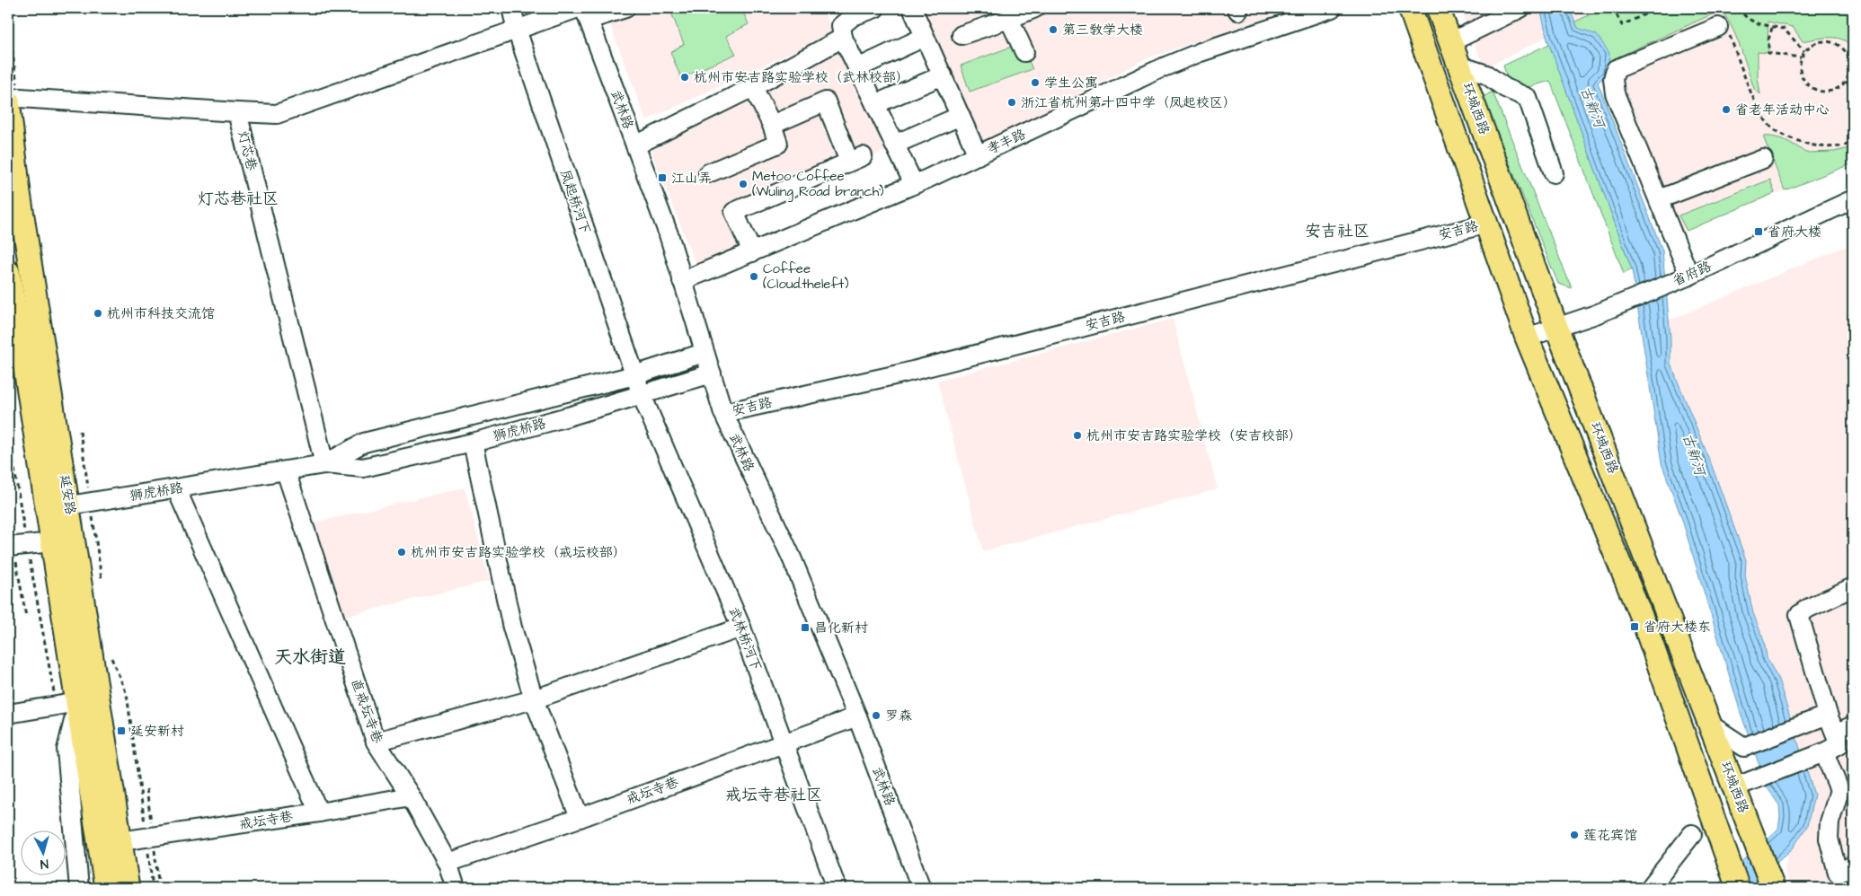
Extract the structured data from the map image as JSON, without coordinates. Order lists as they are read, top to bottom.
{
  "streets": {
    "main road": ["环城西路", "延安路"],
    "street": [
      "武林路",
      "孝丰路",
      "灯芯巷",
      "凤起桥河下",
      "安吉路",
      "省府路",
      "狮虎桥路",
      "武林桥河下",
      "直戒坛寺巷",
      "戒坛寺巷"
    ]
  },
  "crossings": [
    ["环城西路", "安吉路"],
    ["环城西路", "省府路"],
    ["武林路", "孝丰路"],
    ["武林路", "安吉路"],
    ["武林路", "狮虎桥路"],
    ["武林路", "戒坛寺巷"],
    ["灯芯巷", "狮虎桥路"],
    ["灯芯巷", "延安路"],
    ["凤起桥河下", "狮虎桥路"],
    ["凤起桥河下", "武林桥河下"],
    ["狮虎桥路", "延安路"],
    ["狮虎桥路", "武林桥河下"],
    ["狮虎桥路", "直戒坛寺巷"],
    ["延安路", "戒坛寺巷"],
    ["武林桥河下", "戒坛寺巷"],
    ["直戒坛寺巷", "戒坛寺巷"]
  ],
  "districts": [
    "灯芯巷社区",
    "安吉社区",
    "天水街道",
    "戒坛寺巷社区"
  ],
  "water": ["古新河"],
  "places": {
    "other": [
      "第三教学大楼",
      "杭州市安吉路实验学校（武林校部）",
      "学生公寓",
      "浙江省杭州第十四中学（凤起校区）",
      "省老年活动中心",
      "Metoo Coffee (Wuling Road branch)",
      "Coffee (Cloud.theleft)",
      "杭州市科技交流馆",
      "杭州市安吉路实验学校（安吉校部）",
      "杭州市安吉路实验学校（戒坛校部）",
      "罗森",
      "莲花宾馆"
    ],
    "transit": [
      "江山弄",
      "省府大楼",
      "省府大楼东",
      "昌化新村",
      "延安新村"
    ]
  },
  "north": "bottom"
}
